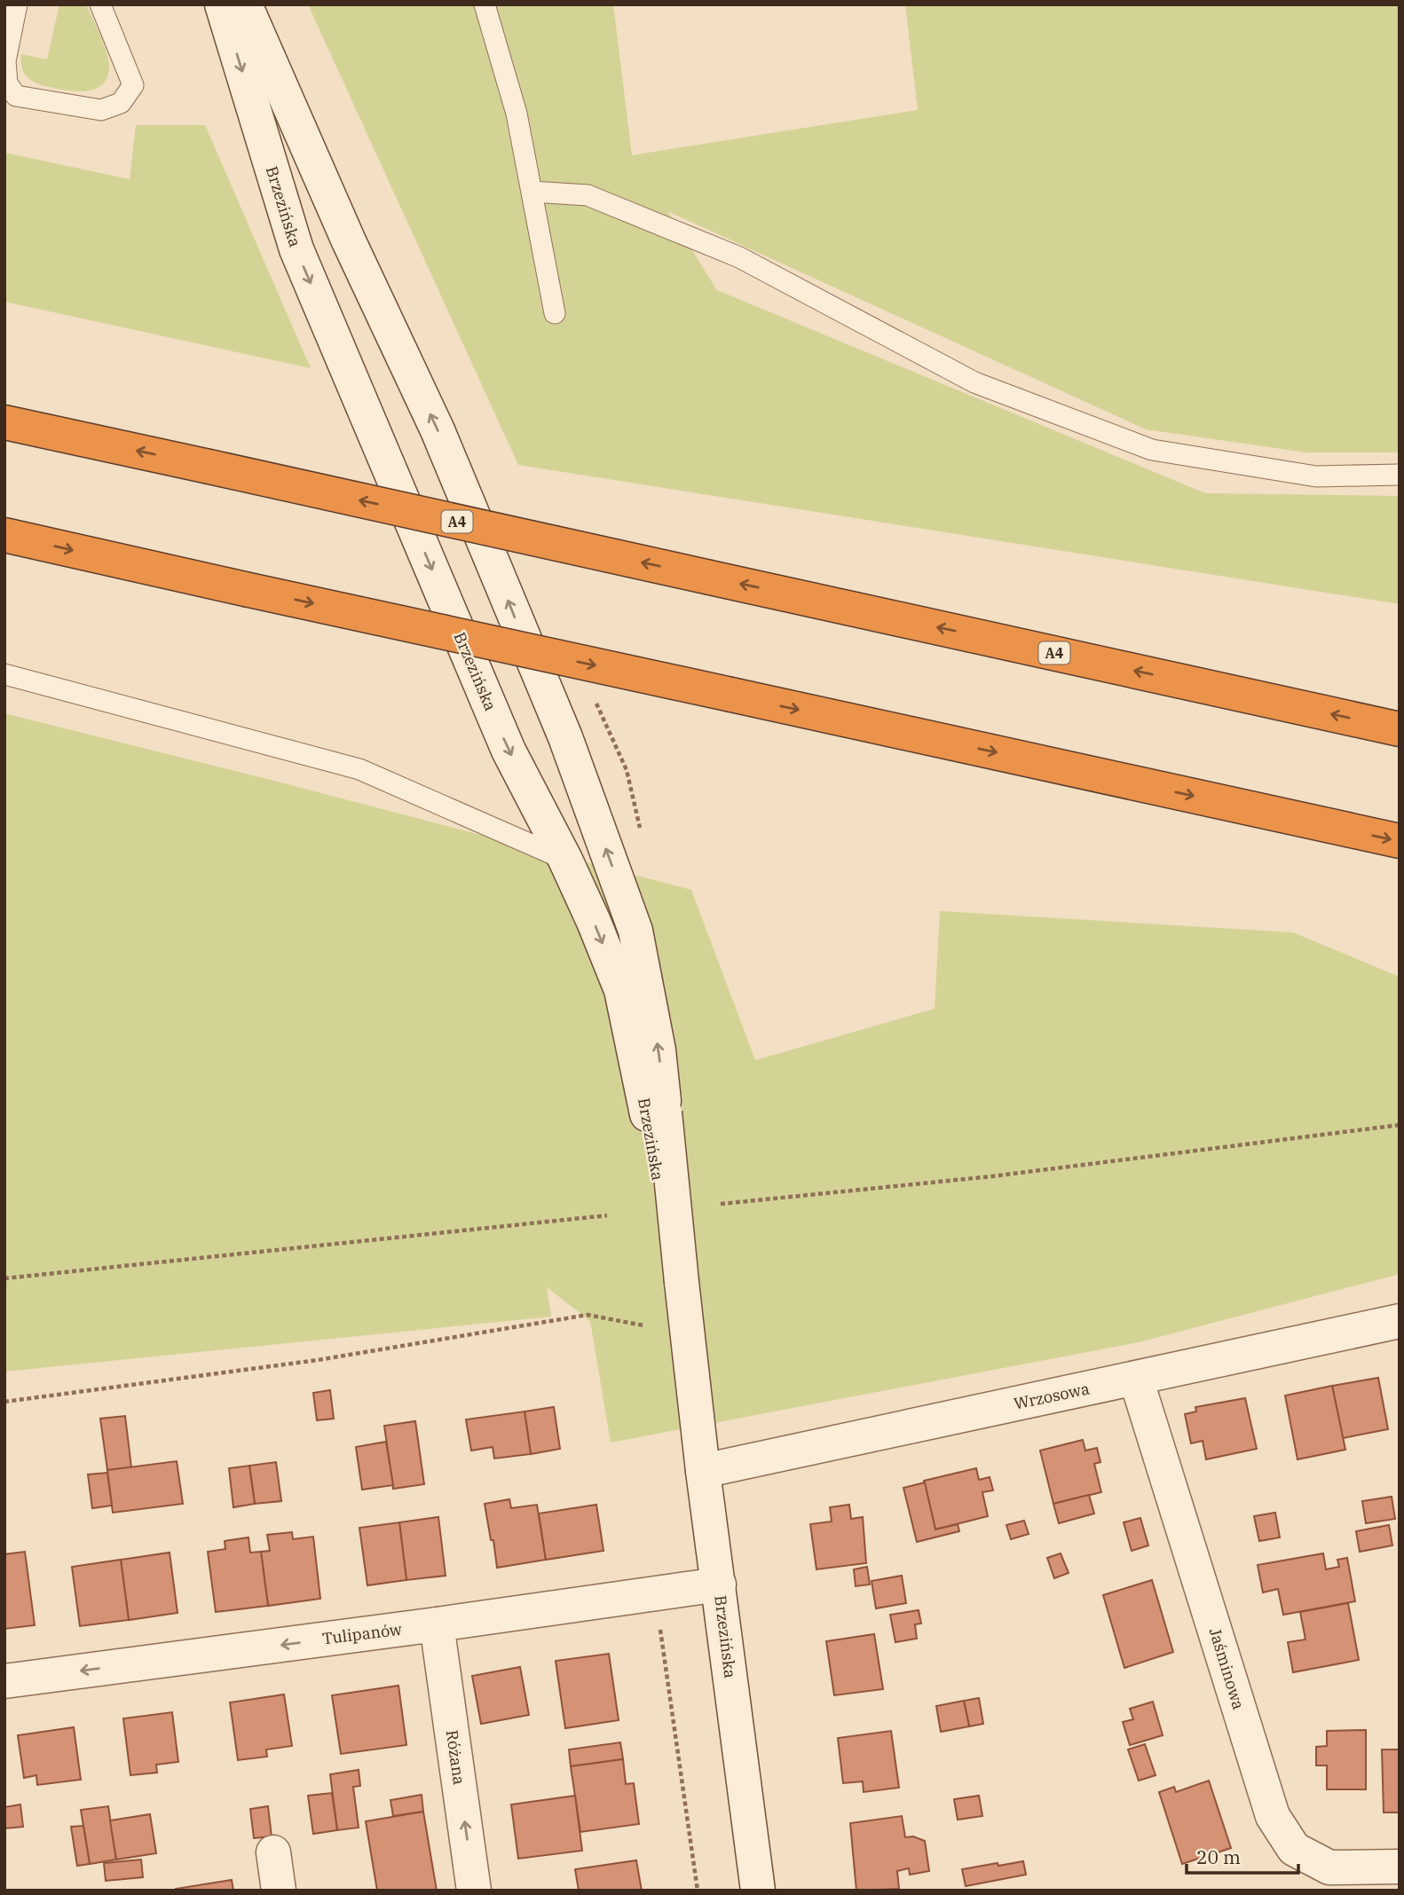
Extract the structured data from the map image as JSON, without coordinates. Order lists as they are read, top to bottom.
{
  "streets": {
    "highway": ["A4"],
    "main road": [
      "Brzezińska",
      "Wrzosowa",
      "Tulipanów",
      "Jaśminowa",
      "Różana"
    ]
  },
  "crossings": [
    ["Brzezińska", "Wrzosowa"],
    ["Brzezińska", "Tulipanów"],
    ["Wrzosowa", "Jaśminowa"],
    ["Tulipanów", "Różana"]
  ],
  "one_way": ["Tulipanów", "Różana"],
  "scale_bar": "20 m"
}
